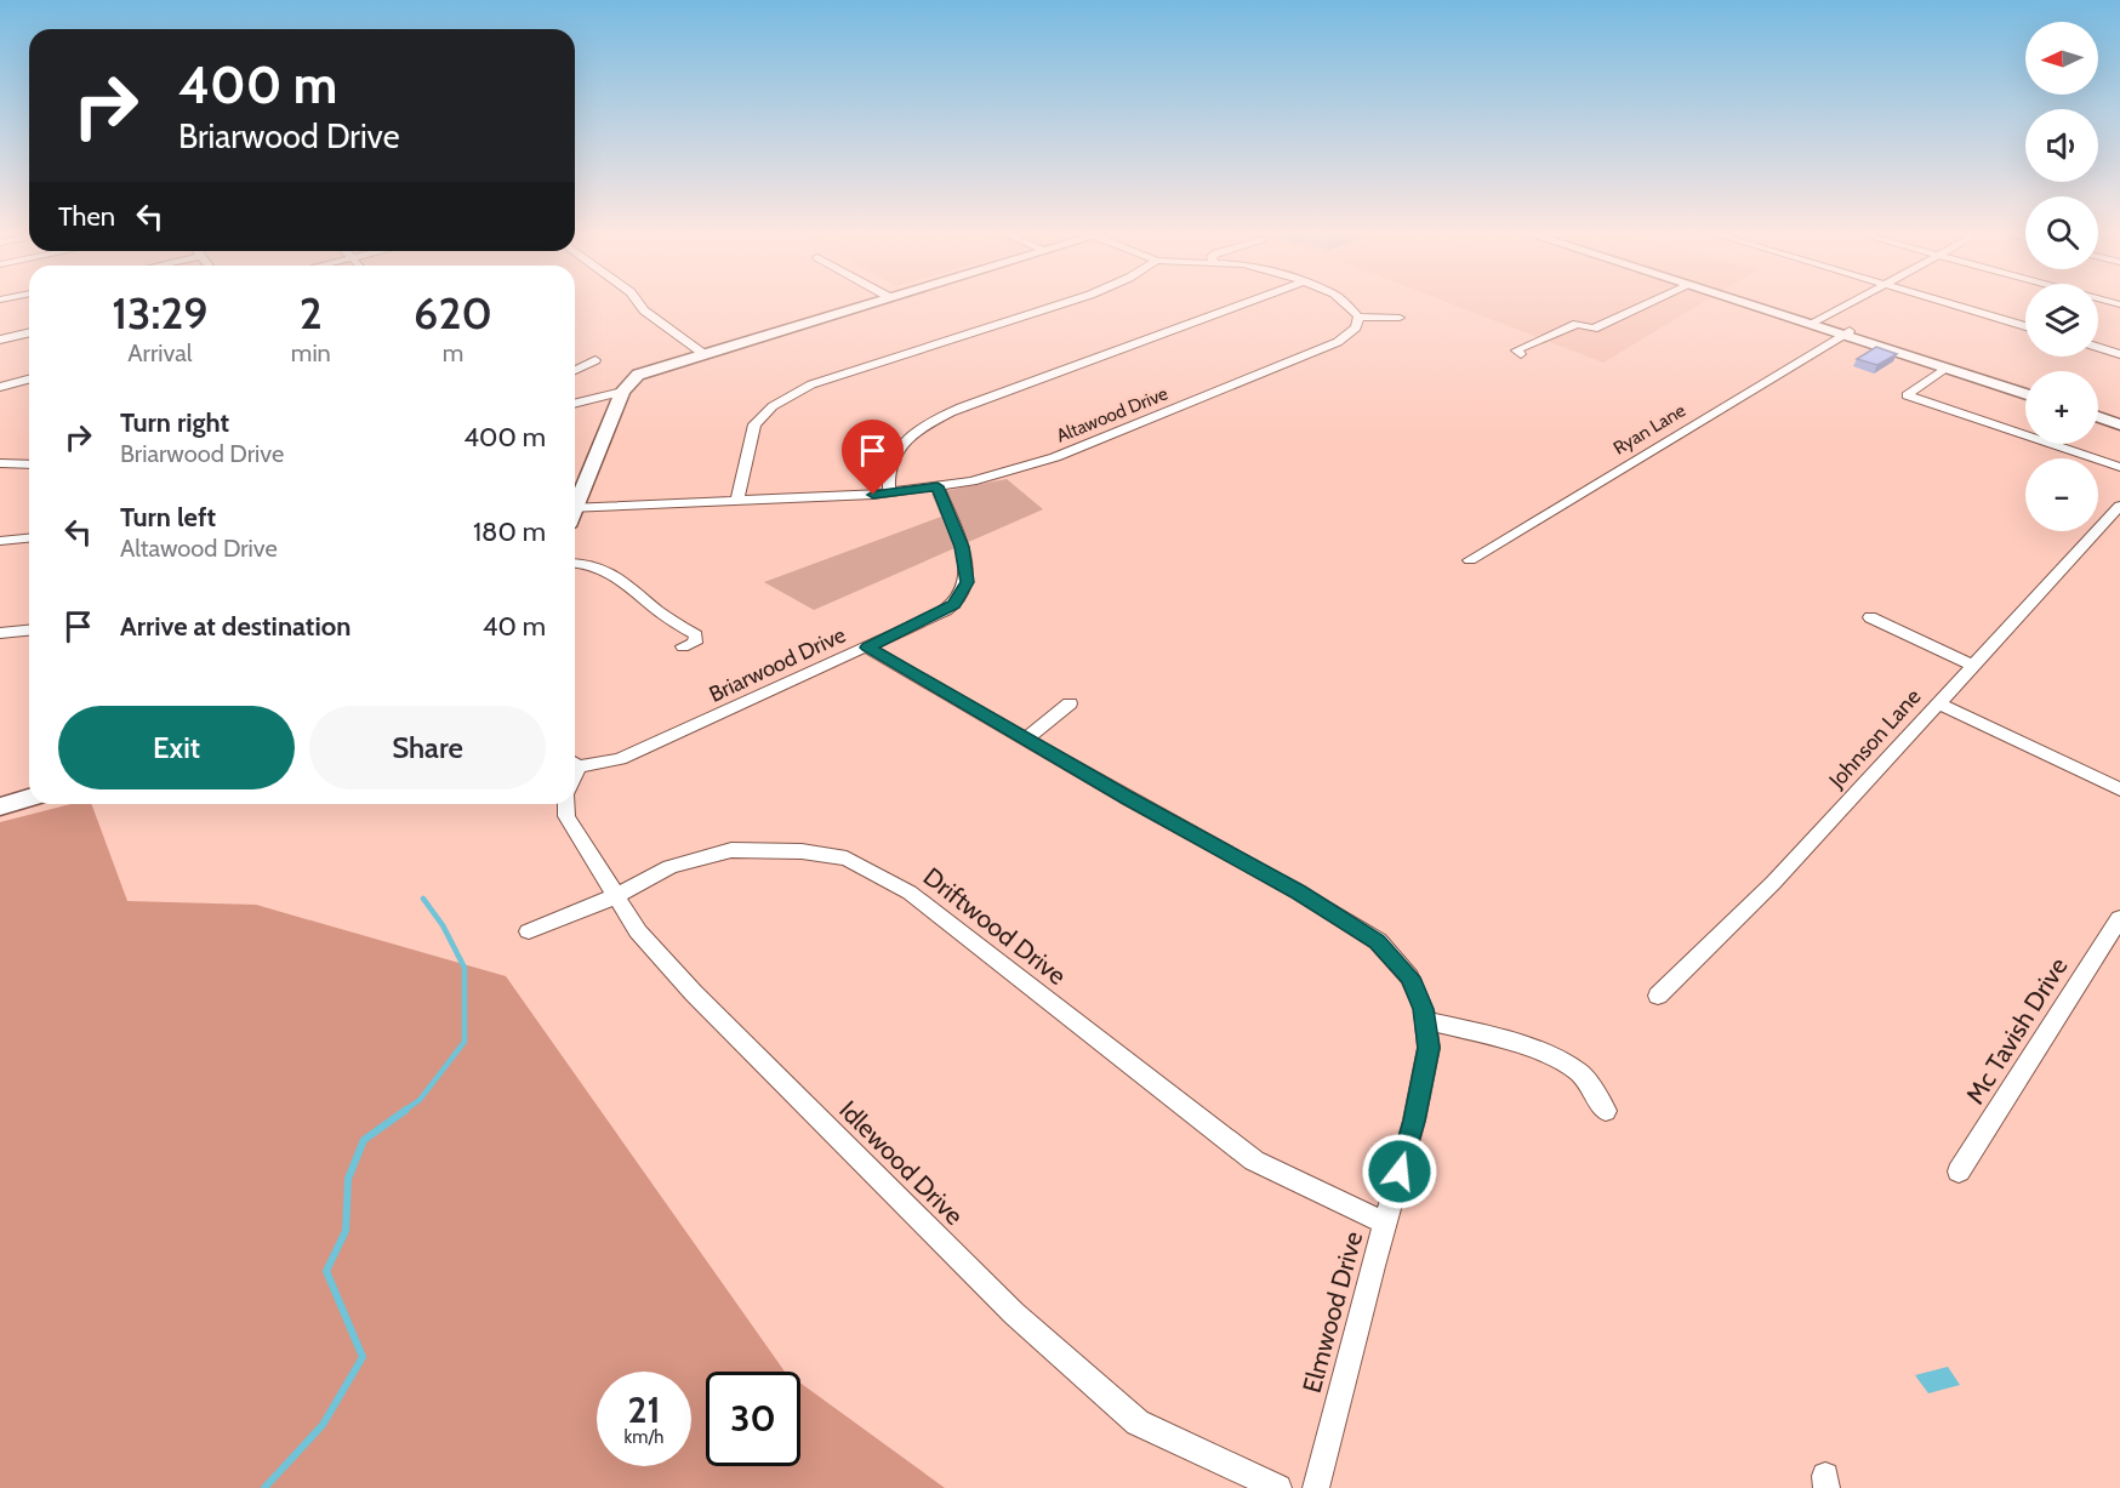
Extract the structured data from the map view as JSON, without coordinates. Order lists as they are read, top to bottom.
{
  "streets": {
    "street": [
      "Altawood Drive",
      "Ryan Lane",
      "Briarwood Drive",
      "Johnson Lane",
      "Driftwood Drive",
      "Mc Tavish Drive",
      "Idlewood Drive",
      "Elmwood Drive"
    ]
  },
  "crossings": [
    ["Altawood Drive", "Briarwood Drive"],
    ["Briarwood Drive", "Elmwood Drive"],
    ["Driftwood Drive", "Idlewood Drive"],
    ["Driftwood Drive", "Elmwood Drive"]
  ],
  "north": "left",
  "page": {
    "map_buttons": ["+", "−"],
    "turn": ["400 m", "Briarwood Drive"],
    "then": "Then",
    "eta": [
      "13:29",
      "Arrival",
      "2",
      "min",
      "620",
      "m"
    ],
    "list": [
      {
        "name": "Turn right",
        "note": "Briarwood Drive",
        "value": "400 m"
      },
      {
        "name": "Turn left",
        "note": "Altawood Drive",
        "value": "180 m"
      },
      {
        "name": "Arrive at destination",
        "value": "40 m"
      }
    ],
    "buttons": ["Exit", "Share"],
    "speed": "21 km/h",
    "limit": "30"
  }
}
